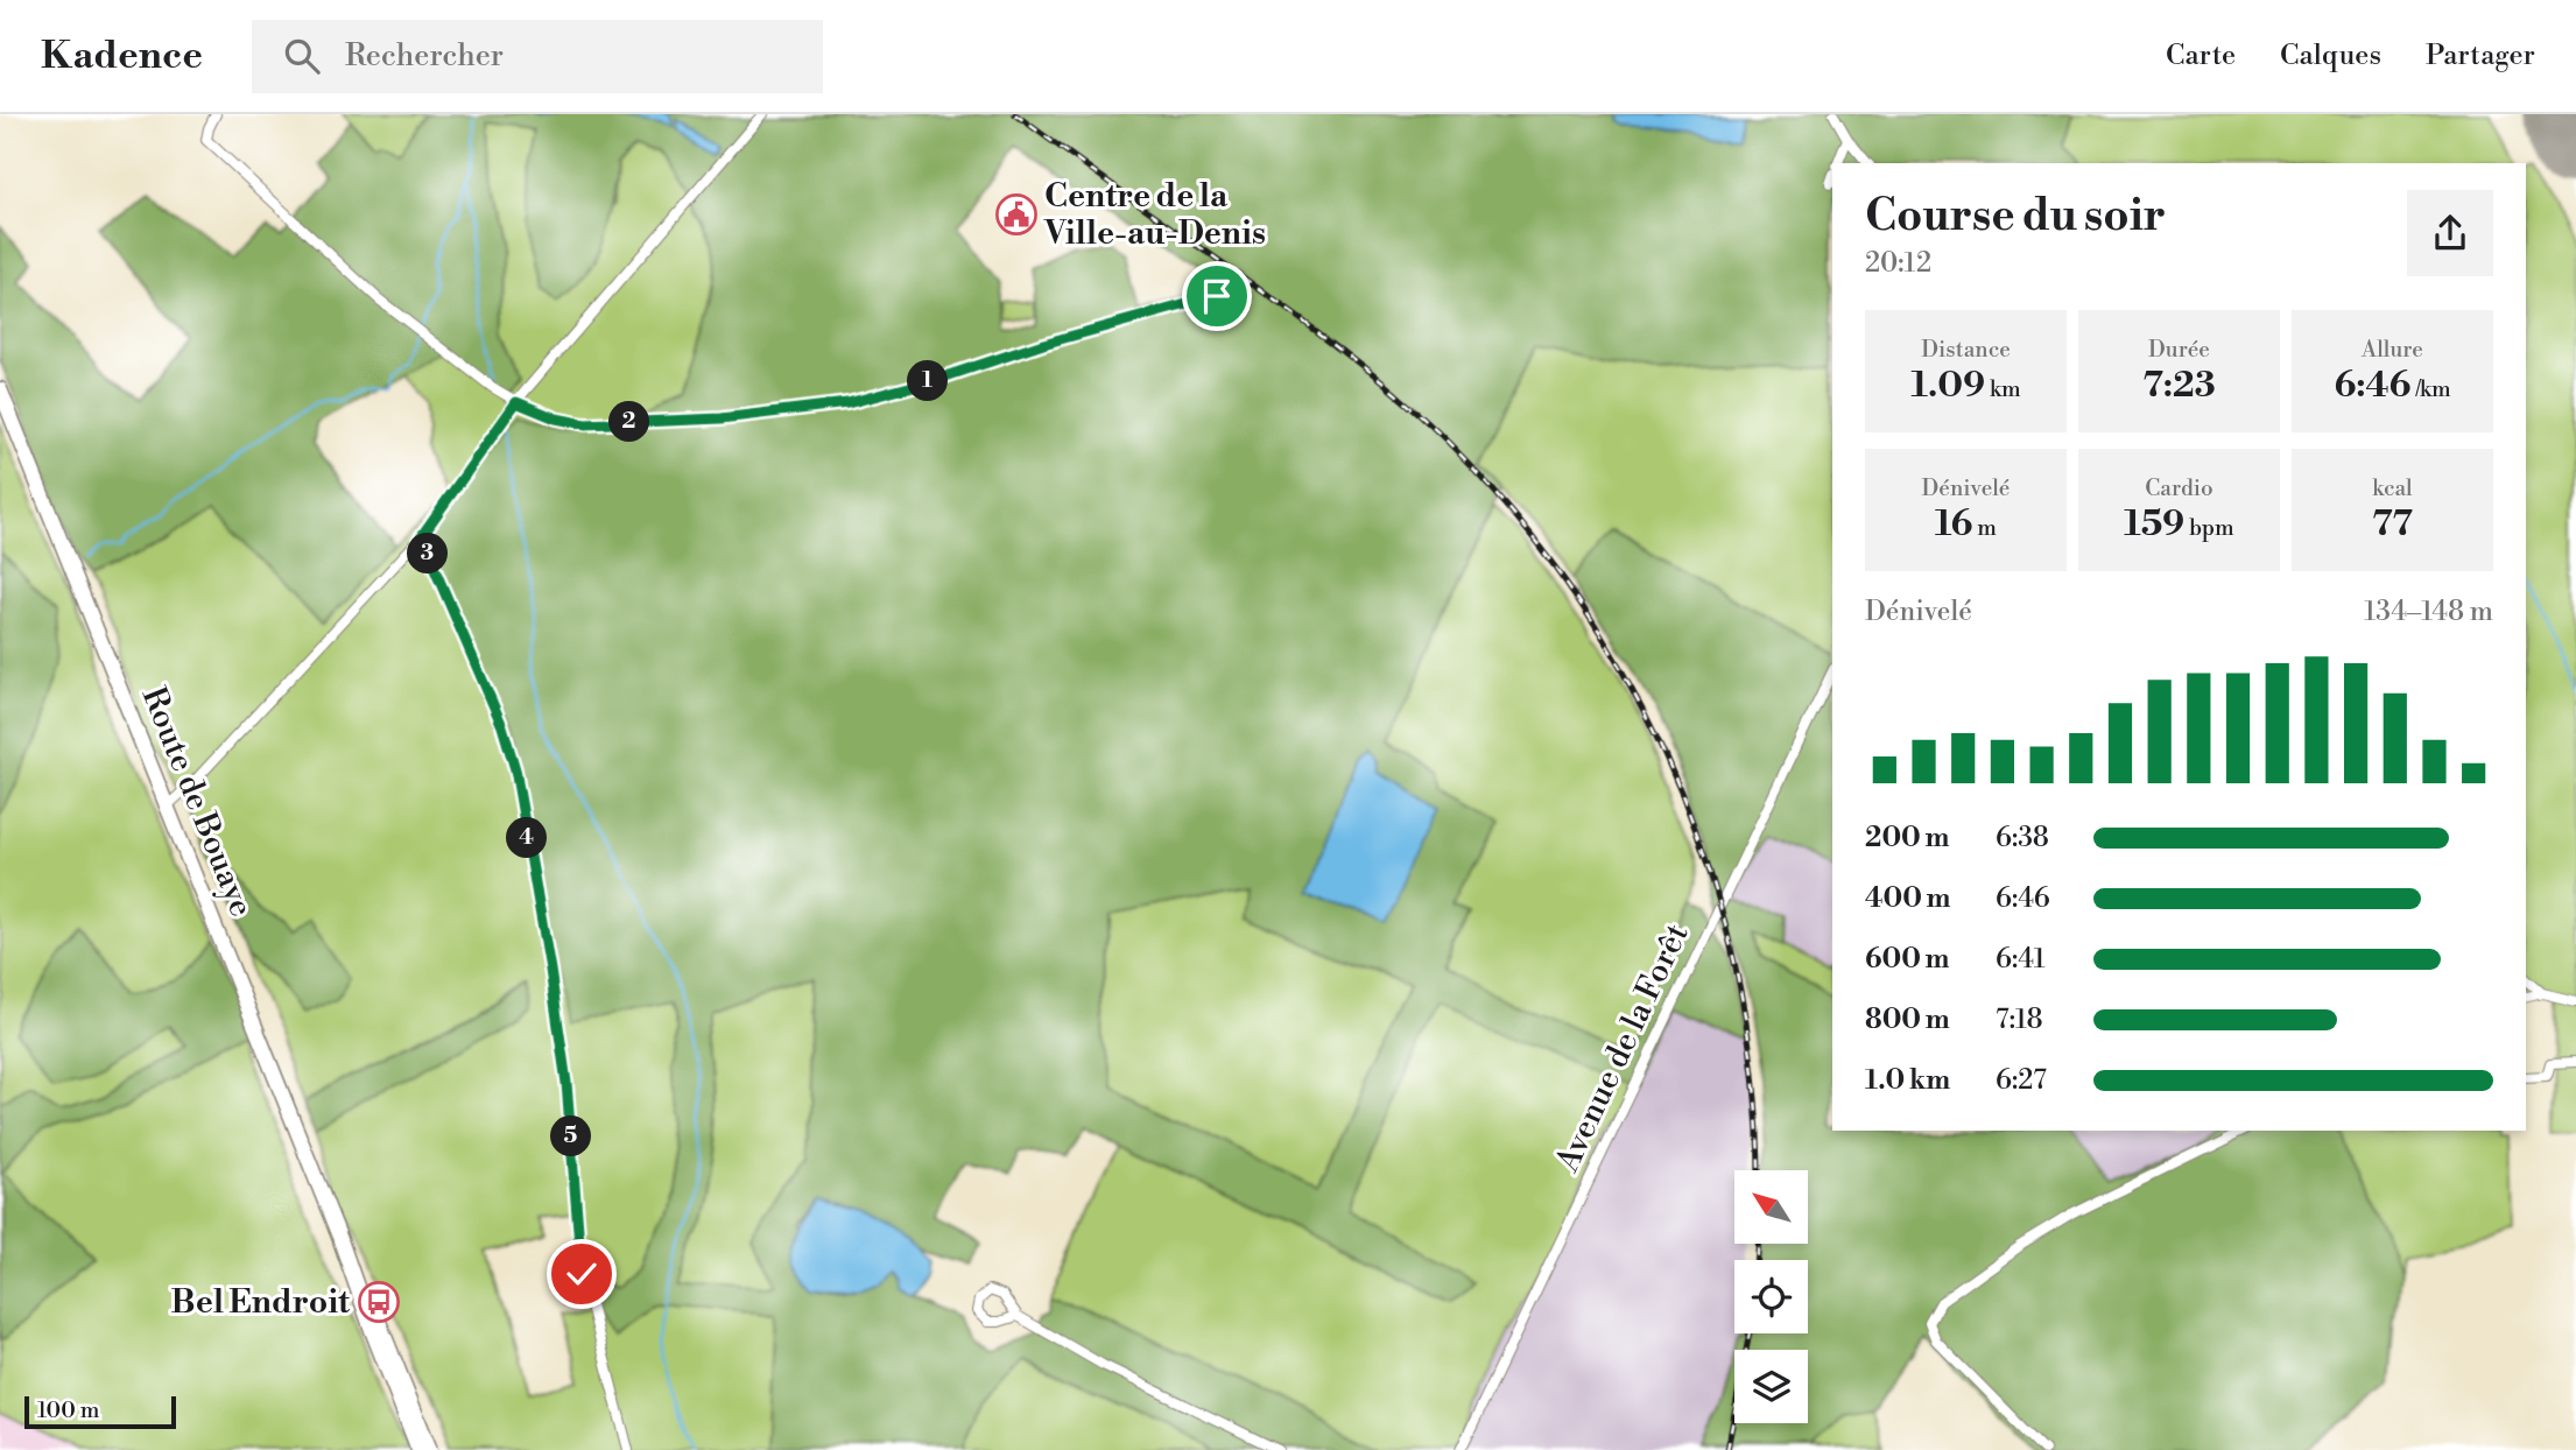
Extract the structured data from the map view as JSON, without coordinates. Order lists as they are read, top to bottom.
{
  "streets": {
    "main road": ["Route de Bouaye"],
    "street": ["Avenue de la Forêt"]
  },
  "places": {
    "public building": ["Centre de la Ville-au-Denis"],
    "bus stop": ["Bel Endroit"]
  },
  "scale_bar": "100 m",
  "north": "top left",
  "page": {
    "header": "Kadence",
    "search": "Rechercher",
    "nav": ["Carte", "Calques", "Partager"],
    "heading": ["Course du soir", "20:12"],
    "stats": [
      ["Distance", "1.09 km"],
      ["Durée", "7:23"],
      ["Allure", "6:46 /km"],
      ["Dénivelé", "16 m"],
      ["Cardio", "159 bpm"],
      ["kcal", "77"]
    ],
    "pins": [
      "1",
      "2",
      "3",
      "4",
      "5"
    ],
    "chart": ["Dénivelé", "134–148 m"],
    "list": [
      {
        "name": "200 m",
        "note": "6:38"
      },
      {
        "name": "400 m",
        "note": "6:46"
      },
      {
        "name": "600 m",
        "note": "6:41"
      },
      {
        "name": "800 m",
        "note": "7:18"
      },
      {
        "name": "1.0 km",
        "note": "6:27"
      }
    ],
    "scale": "100 m"
  }
}
